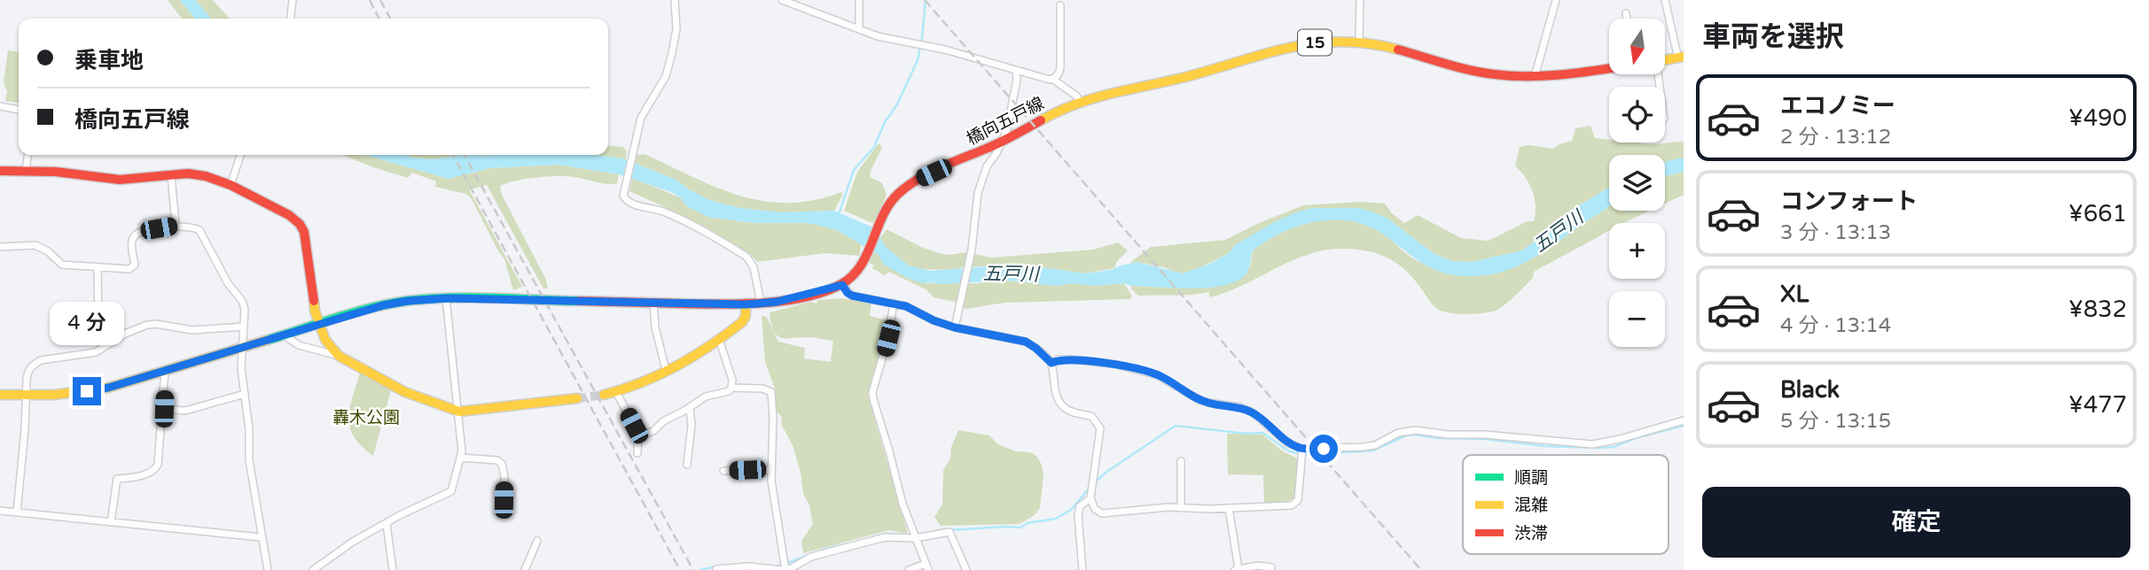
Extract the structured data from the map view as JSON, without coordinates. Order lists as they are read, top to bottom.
{
  "streets": {
    "main road": ["15", "橋向五戸線"]
  },
  "water": ["五戸川"],
  "parks": ["轟木公園"],
  "legend": ["順調", "混雑", "渋滞"],
  "north": "bottom",
  "page": {
    "heading": "車両を選択",
    "map_buttons": ["+", "−"],
    "banner": ["乗車地", "橋向五戸線"],
    "list": [
      {
        "name": "エコノミー",
        "note": "2 分 · 13:12",
        "value": "¥490"
      },
      {
        "name": "コンフォート",
        "note": "3 分 · 13:13",
        "value": "¥661"
      },
      {
        "name": "XL",
        "note": "4 分 · 13:14",
        "value": "¥832"
      },
      {
        "name": "Black",
        "note": "5 分 · 13:15",
        "value": "¥477"
      }
    ],
    "bubble": "4 分",
    "buttons": "確定"
  }
}
